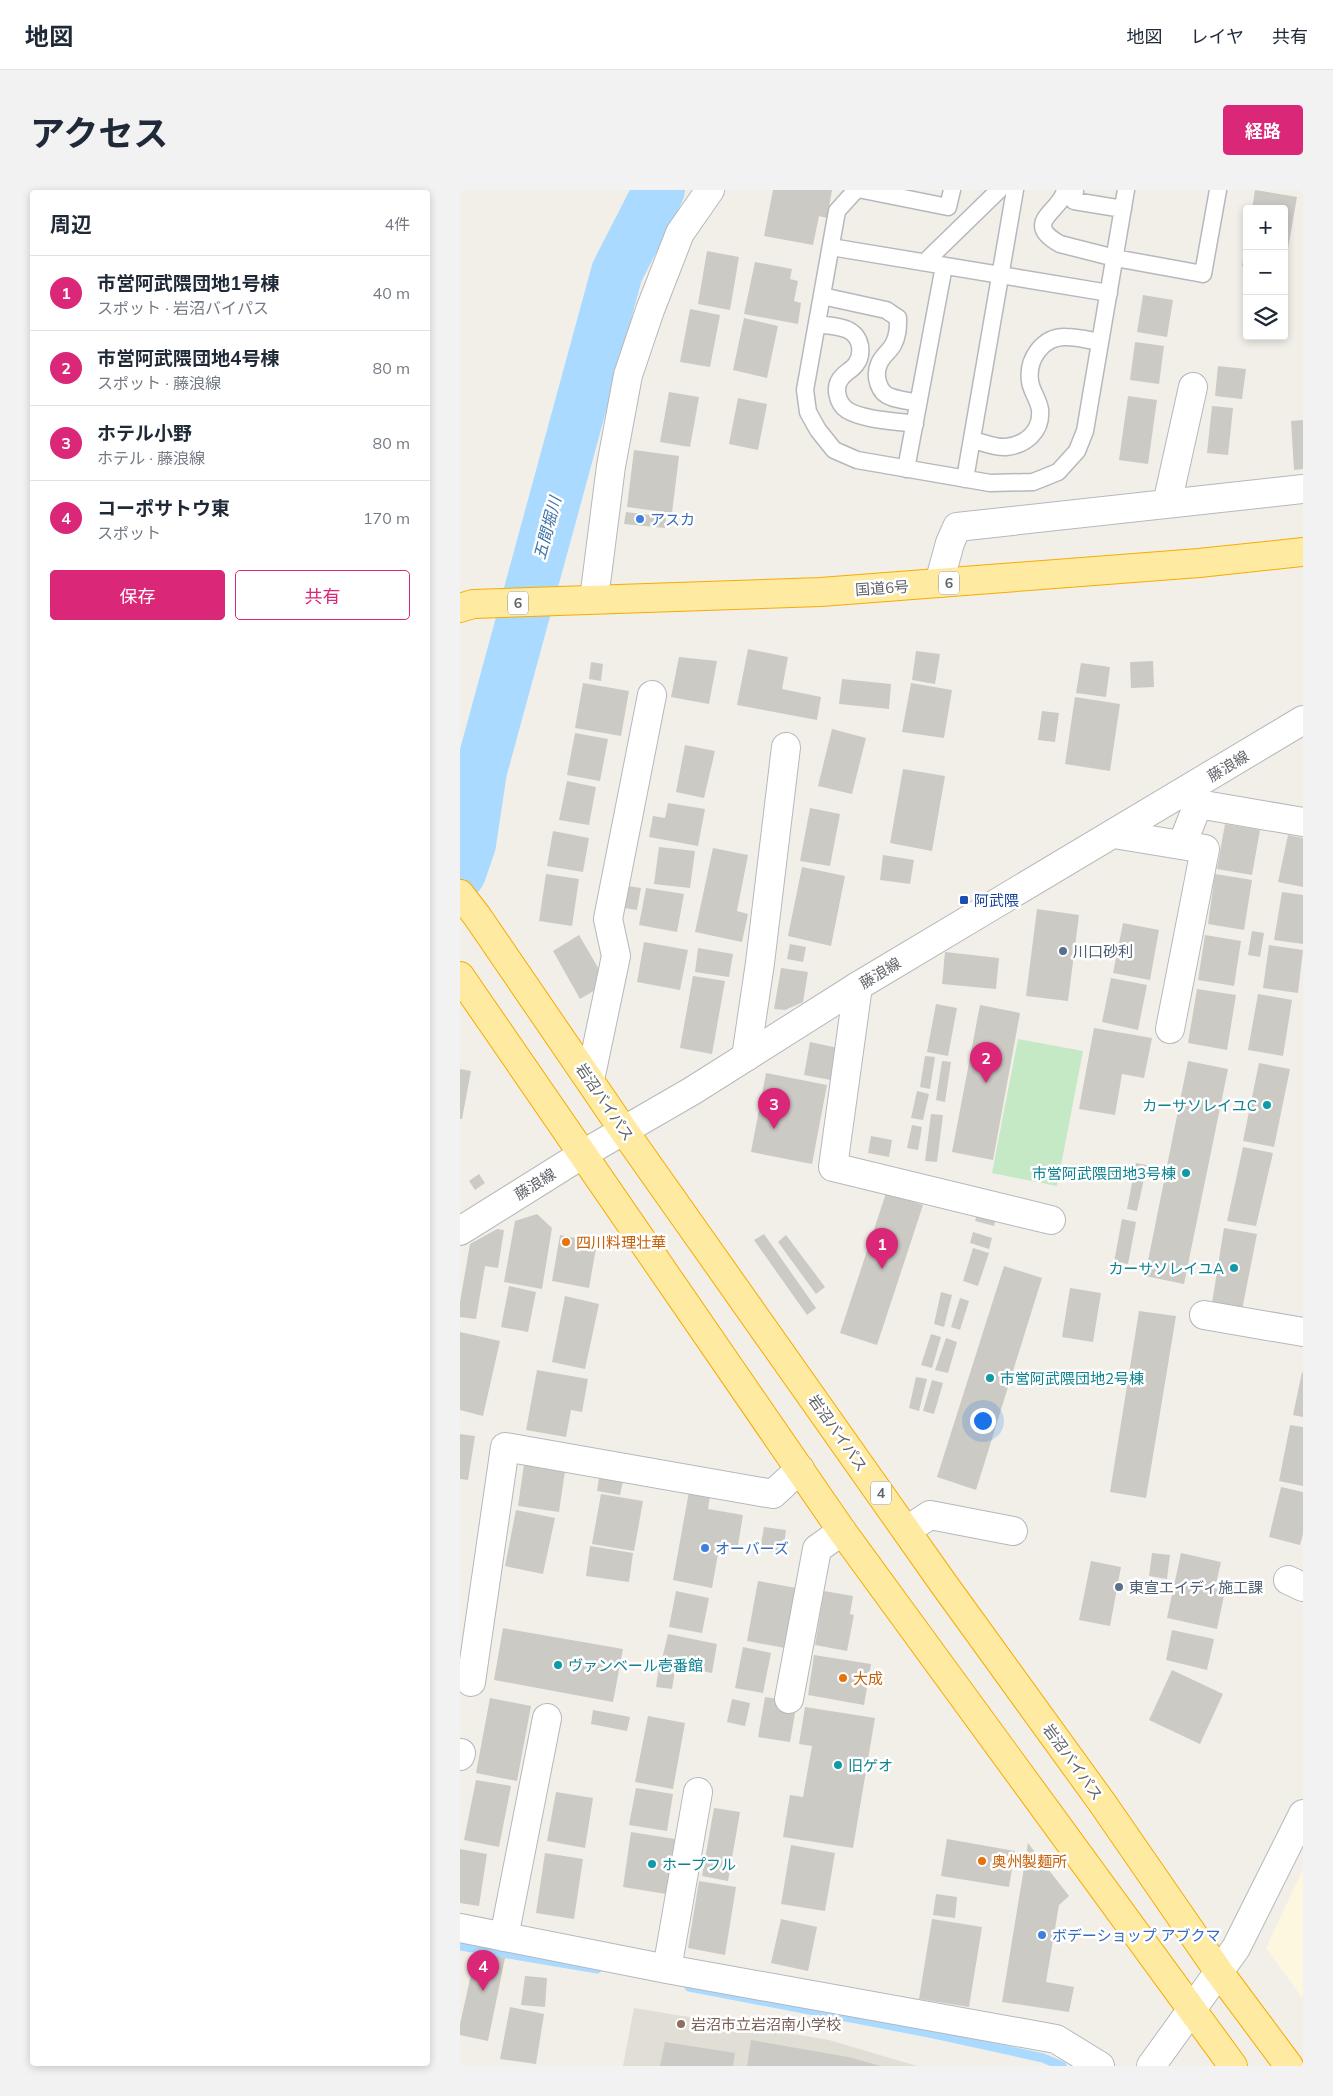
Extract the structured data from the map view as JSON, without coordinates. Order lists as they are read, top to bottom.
{
  "streets": {
    "highway": [
      "6",
      "国道6号",
      "岩沼バイパス",
      "4"
    ],
    "street": ["藤浪線"]
  },
  "crossings": [
    ["藤浪線", "岩沼バイパス"]
  ],
  "water": ["五間堀川"],
  "places": {
    "other": [
      "アスカ",
      "川口砂利",
      "カーサソレイユC",
      "市営阿武隈団地3号棟",
      "四川料理壮華",
      "カーサソレイユA",
      "市営阿武隈団地2号棟",
      "オーバーズ",
      "東宣エイディ施工課",
      "ヴァンベール壱番館",
      "大成",
      "旧ゲオ",
      "奥州製麺所",
      "ホープフル",
      "ボデーショップ アブクマ",
      "岩沼市立岩沼南小学校"
    ],
    "transit": ["阿武隈"]
  },
  "page": {
    "header": "地図",
    "nav": ["地図", "レイヤ", "共有"],
    "title": "アクセス",
    "buttons": [
      "経路",
      ["保存", "共有"]
    ],
    "heading": ["周辺", "4件"],
    "map_buttons": ["+", "−"],
    "list": [
      {
        "mark": "1",
        "name": "市営阿武隈団地1号棟",
        "note": "スポット · 岩沼バイパス",
        "value": "40 m"
      },
      {
        "mark": "2",
        "name": "市営阿武隈団地4号棟",
        "note": "スポット · 藤浪線",
        "value": "80 m"
      },
      {
        "mark": "3",
        "name": "ホテル小野",
        "note": "ホテル · 藤浪線",
        "value": "80 m"
      },
      {
        "mark": "4",
        "name": "コーポサトウ東",
        "note": "スポット",
        "value": "170 m"
      }
    ],
    "pins": [
      "2",
      "3",
      "1",
      "4"
    ]
  }
}
